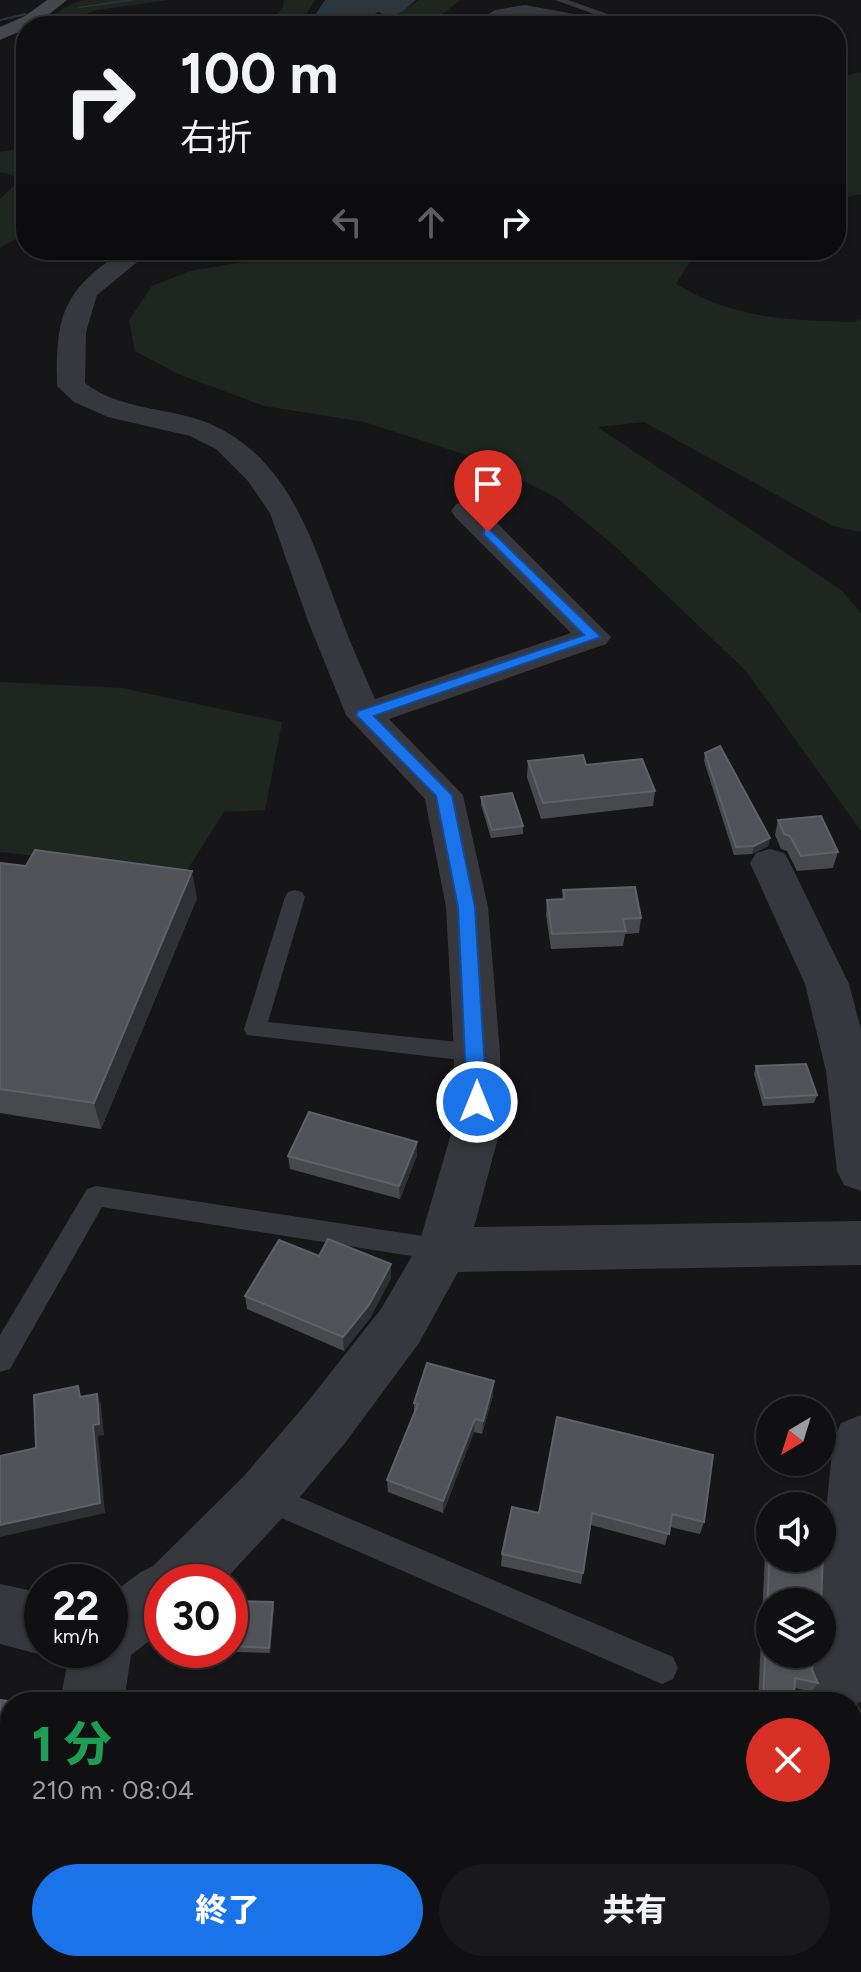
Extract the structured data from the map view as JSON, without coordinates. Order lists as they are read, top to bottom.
{
  "north": "bottom left",
  "page": {
    "turn": ["100 m", "右折"],
    "speed": "22 km/h",
    "limit": "30",
    "heading": ["1 分", "210 m · 08:04"],
    "buttons": ["終了", "共有"]
  }
}
